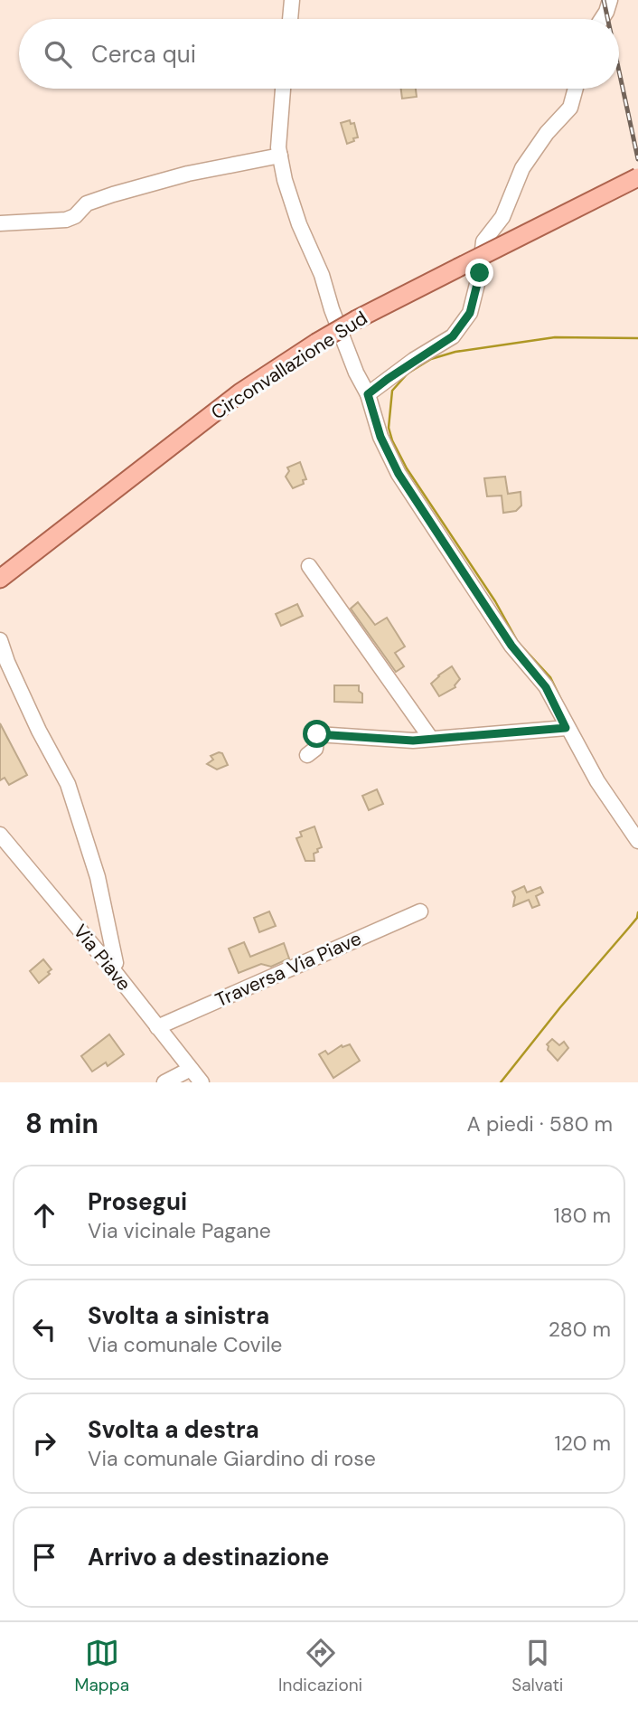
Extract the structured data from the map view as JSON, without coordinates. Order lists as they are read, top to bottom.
{
  "streets": {
    "main road": ["Circonvallazione Sud"],
    "street": ["Via Piave", "Traversa Via Piave"]
  },
  "crossings": [
    ["Via Piave", "Traversa Via Piave"]
  ],
  "page": {
    "search": "Cerca qui",
    "heading": ["8 min", "A piedi · 580 m"],
    "list": [
      ["Prosegui", "Via vicinale Pagane", "180 m"],
      ["Svolta a sinistra", "Via comunale Covile", "280 m"],
      ["Svolta a destra", "Via comunale Giardino di rose", "120 m"],
      "Arrivo a destinazione"
    ],
    "nav": ["Mappa", "Indicazioni", "Salvati"]
  }
}
